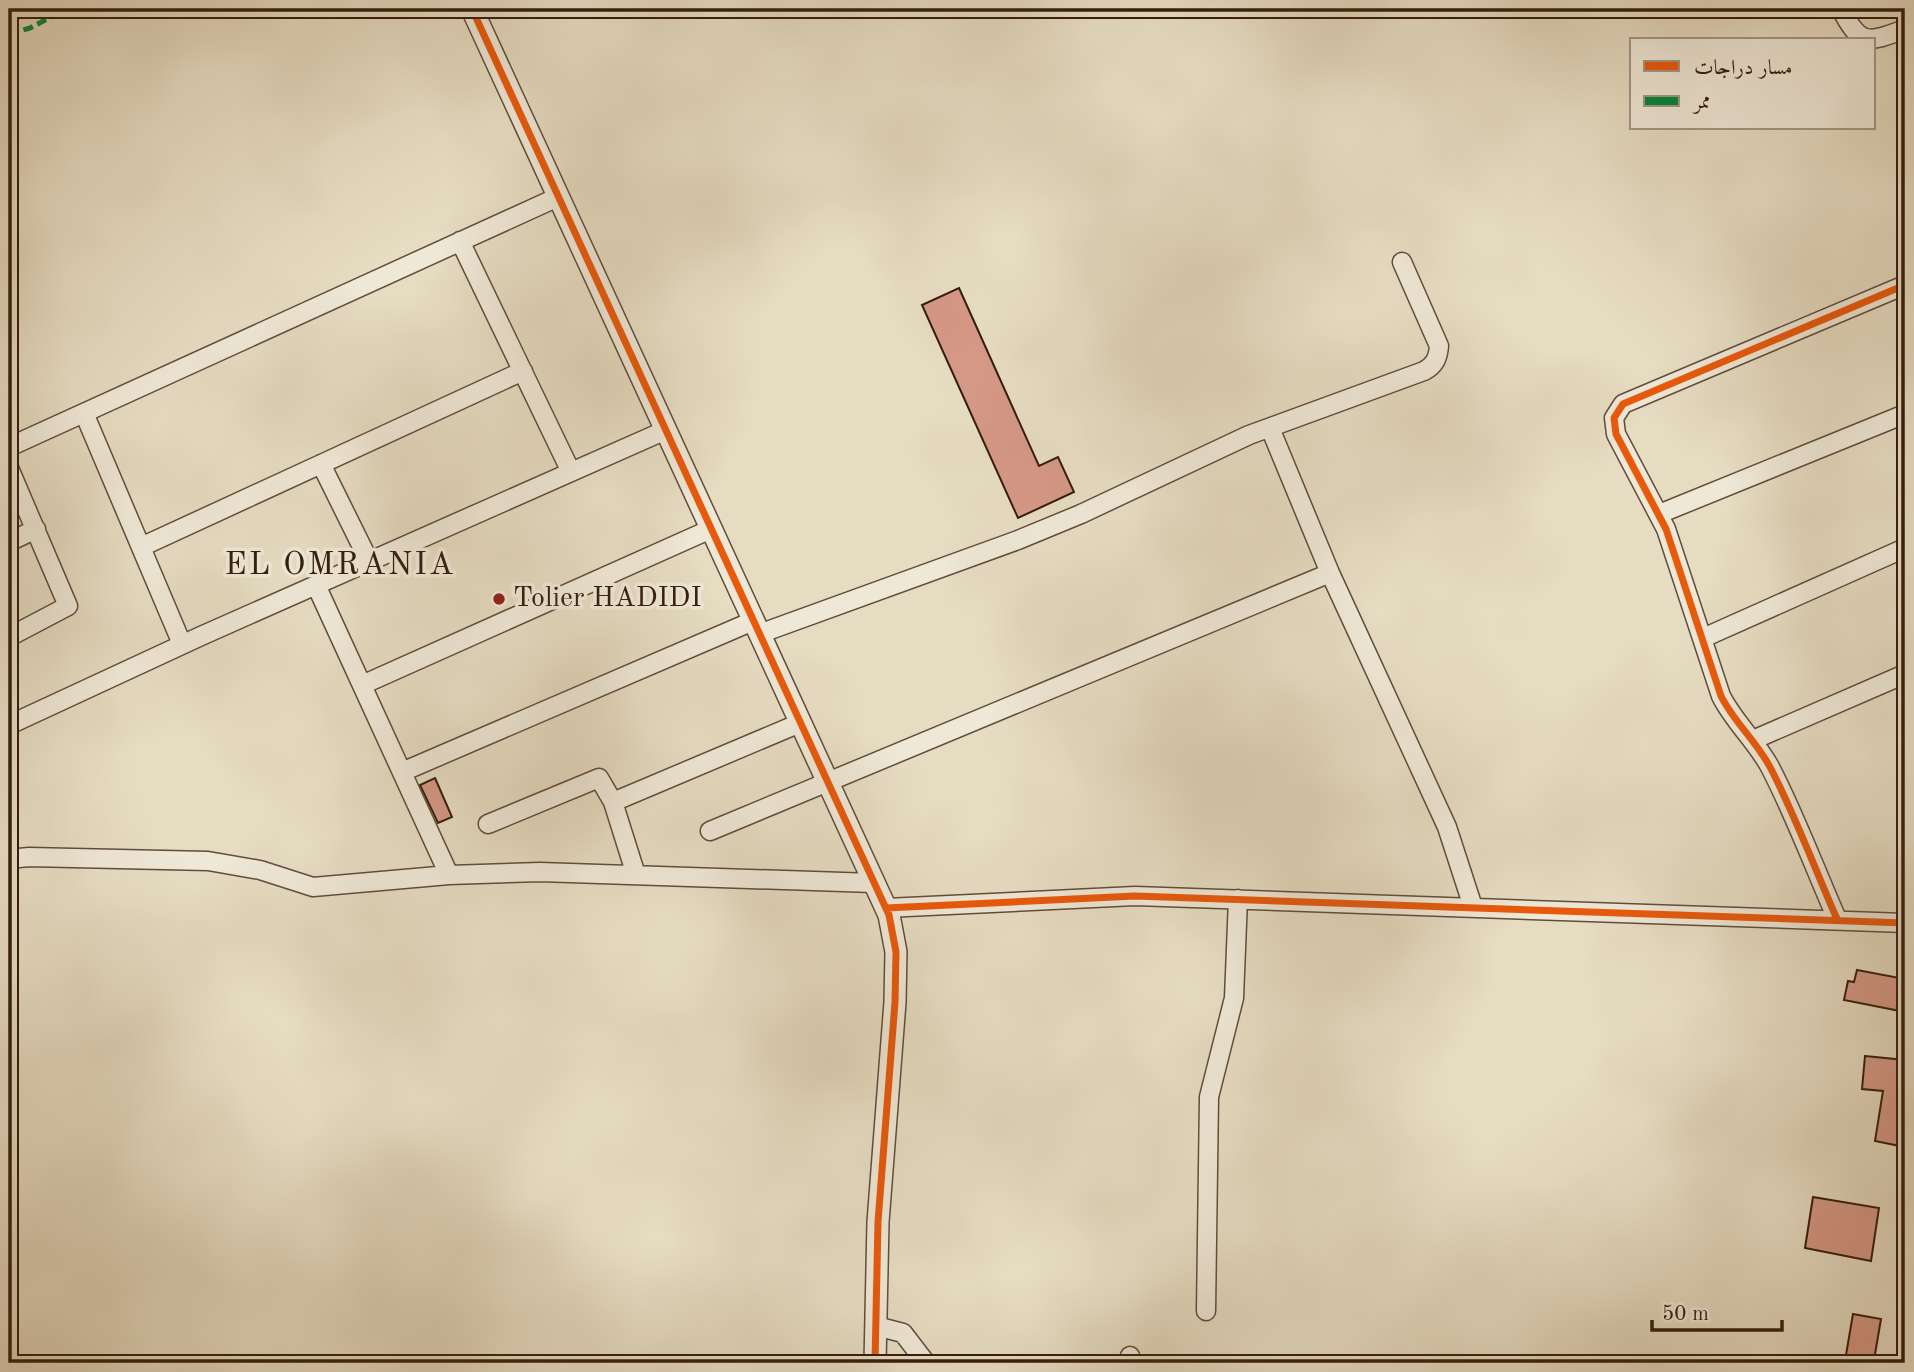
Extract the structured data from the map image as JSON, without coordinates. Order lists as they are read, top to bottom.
{
  "districts": ["EL OMRANIA"],
  "places": ["Tolier HADIDI"],
  "legend": ["مسار دراجات", "ممر"],
  "scale_bar": "50 m"
}
